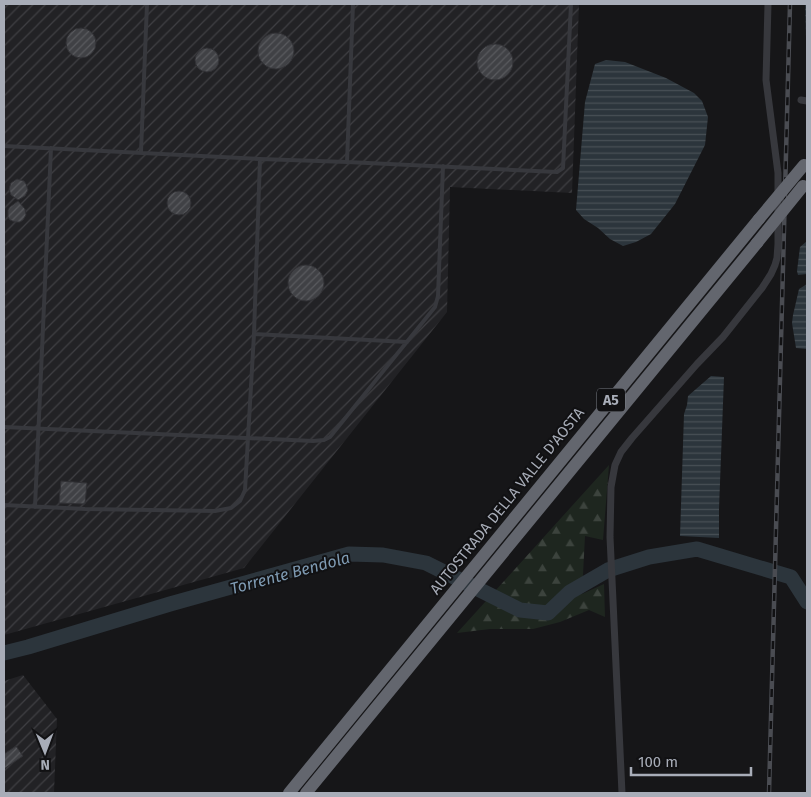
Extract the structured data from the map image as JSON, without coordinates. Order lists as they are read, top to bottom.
{
  "streets": {
    "highway": ["A5", "AUTOSTRADA DELLA VALLE D'AOSTA"]
  },
  "water": ["Torrente Bendola"],
  "scale_bar": "100 m",
  "north": "bottom"
}
